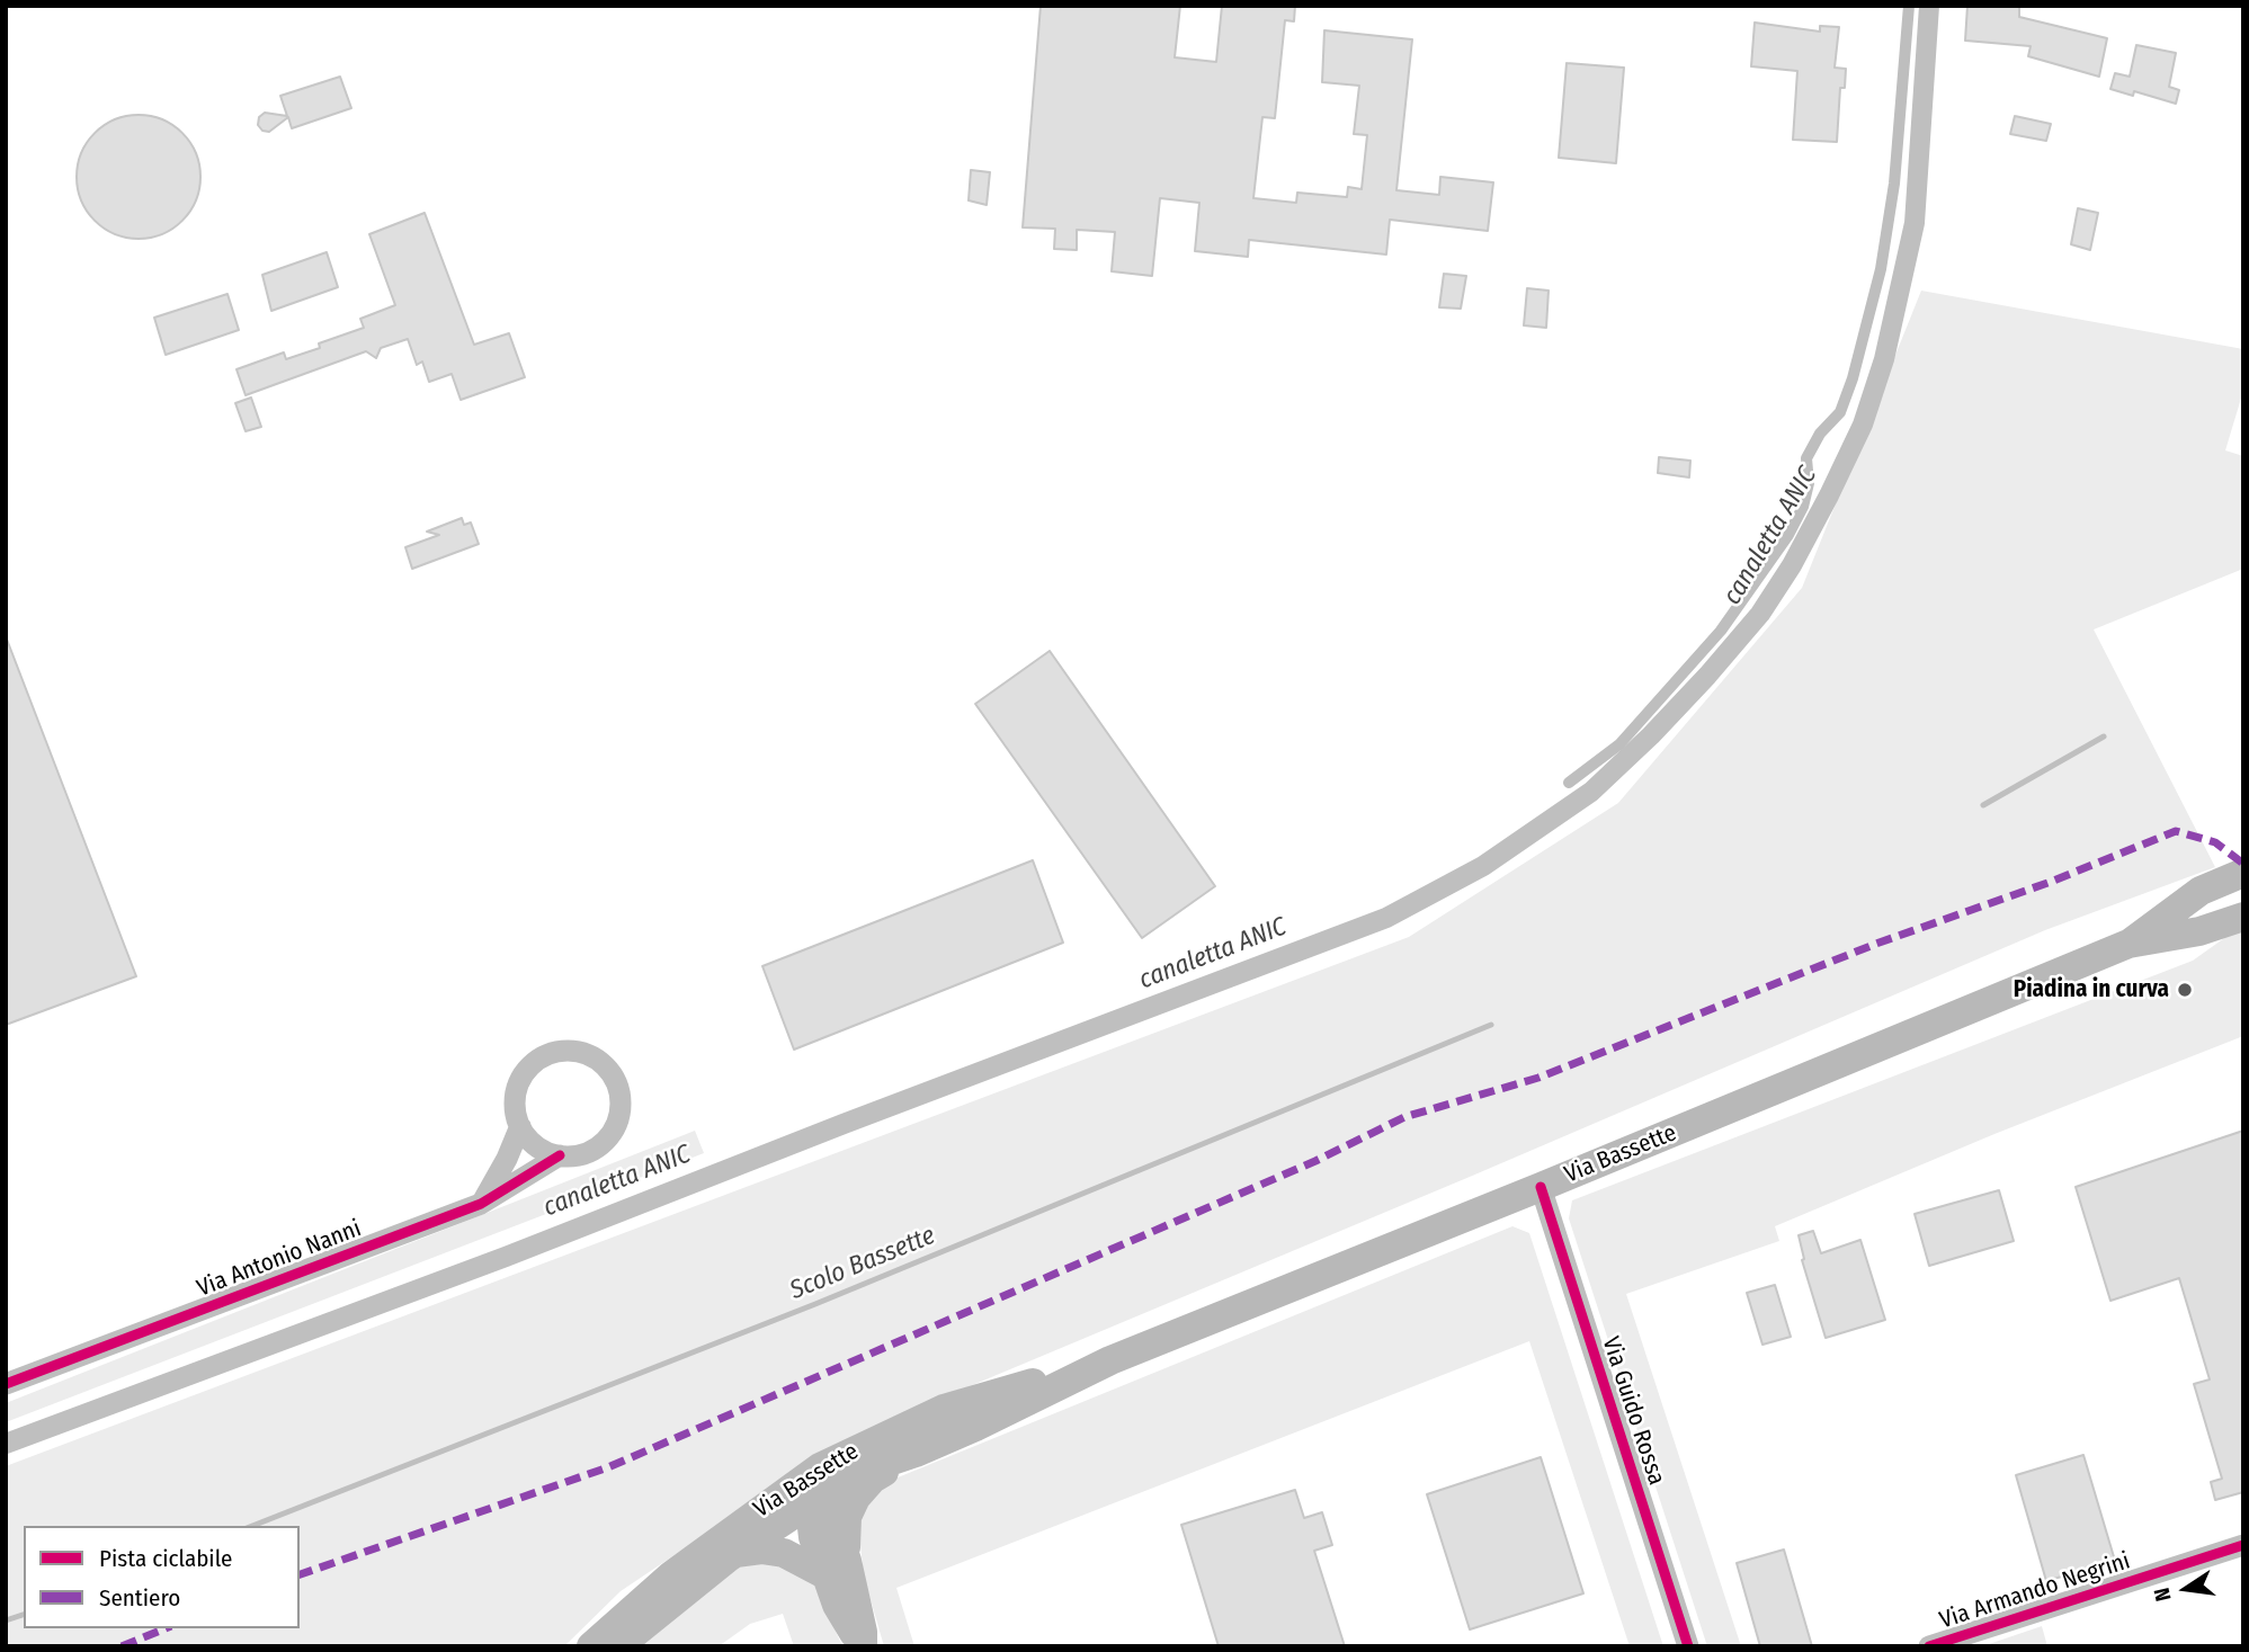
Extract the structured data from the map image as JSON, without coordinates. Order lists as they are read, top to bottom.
{
  "streets": {
    "main road": ["Via Bassette"],
    "street": ["Via Antonio Nanni", "Via Guido Rossa", "Via Armando Negrini"]
  },
  "crossings": [
    ["Via Bassette", "Via Guido Rossa"]
  ],
  "water": ["canaletta ANIC", "Scolo Bassette"],
  "places": ["Piadina in curva"],
  "legend": ["Pista ciclabile", "Sentiero"],
  "north": "left"
}
